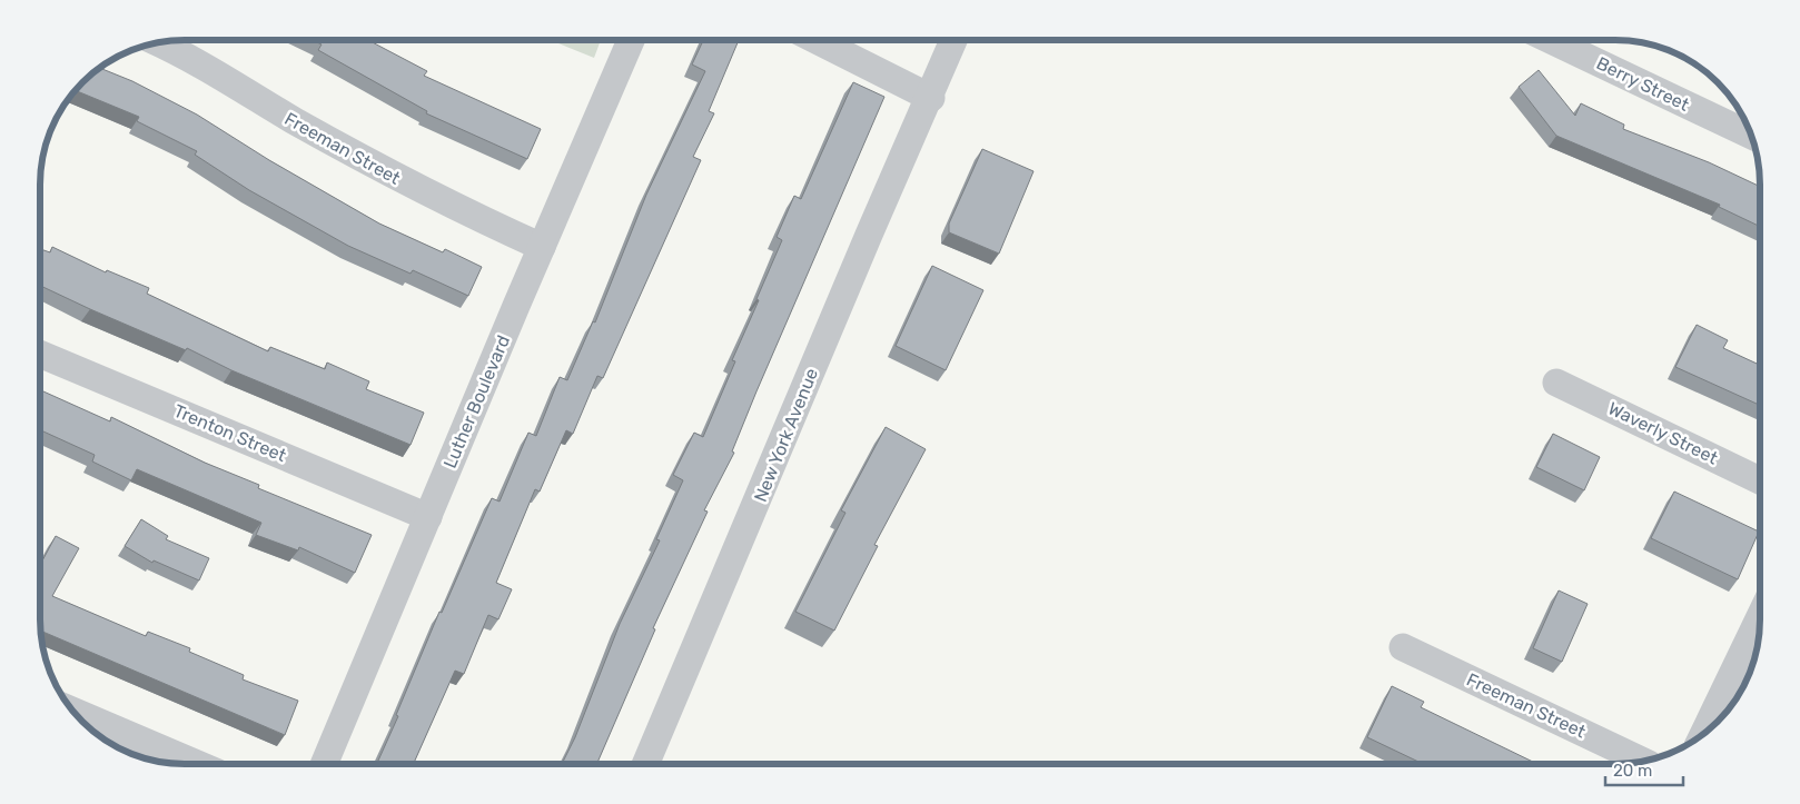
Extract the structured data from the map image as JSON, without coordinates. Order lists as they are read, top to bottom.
{
  "streets": {
    "street": [
      "Berry Street",
      "Freeman Street",
      "Luther Boulevard",
      "Trenton Street",
      "Waverly Street",
      "New York Avenue"
    ]
  },
  "crossings": [
    ["Freeman Street", "Luther Boulevard"],
    ["Luther Boulevard", "Trenton Street"]
  ],
  "scale_bar": "20 m"
}
